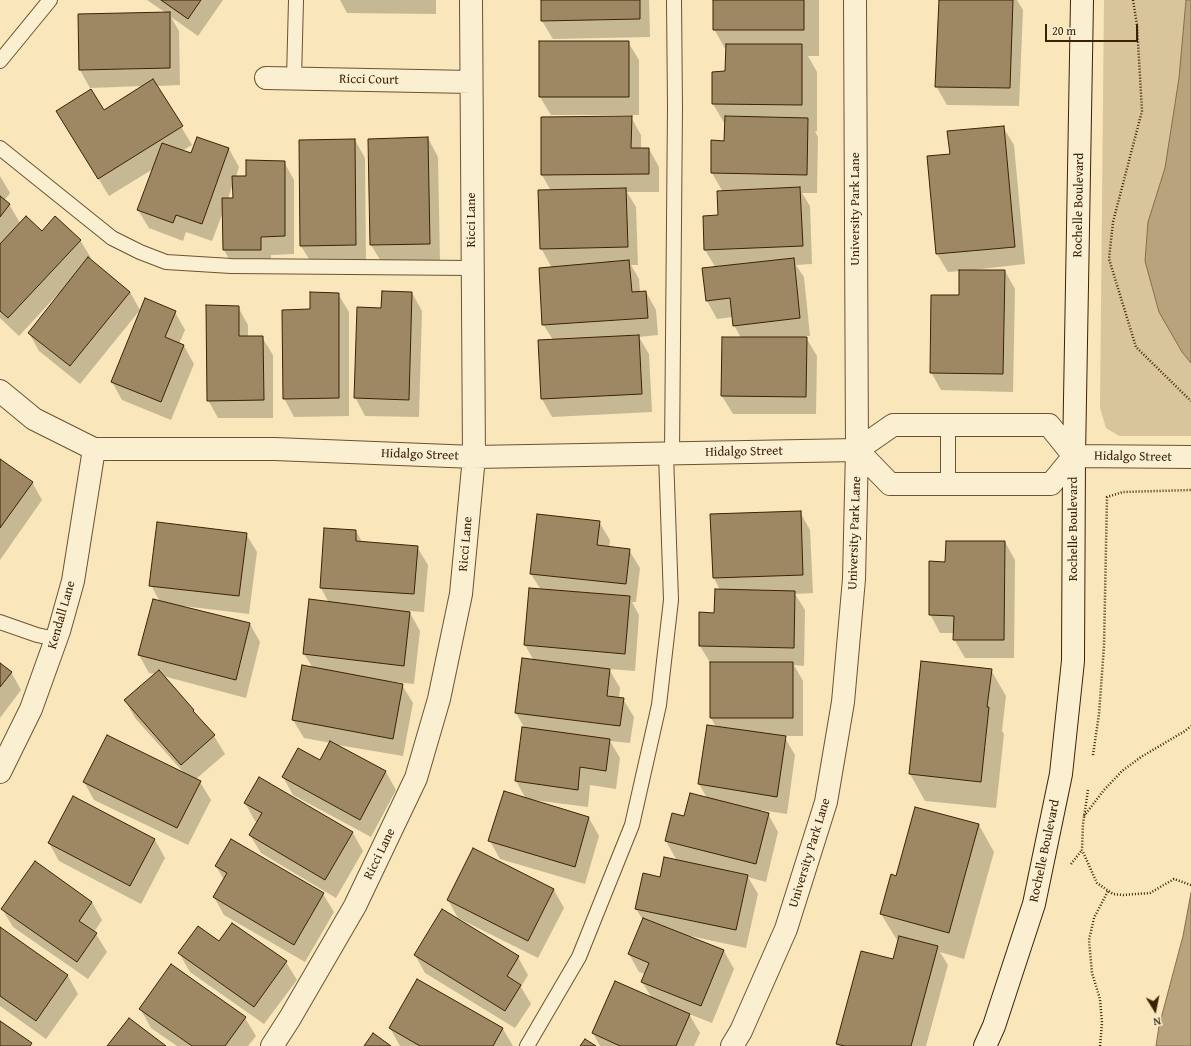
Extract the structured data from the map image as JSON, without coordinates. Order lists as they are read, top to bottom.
{
  "streets": {
    "street": [
      "Ricci Court",
      "Rochelle Boulevard",
      "University Park Lane",
      "Ricci Lane",
      "Hidalgo Street",
      "Kendall Lane"
    ]
  },
  "crossings": [
    ["Ricci Court", "Ricci Lane"],
    ["Rochelle Boulevard", "Hidalgo Street"],
    ["University Park Lane", "Hidalgo Street"],
    ["Ricci Lane", "Hidalgo Street"],
    ["Hidalgo Street", "Kendall Lane"]
  ],
  "scale_bar": "20 m",
  "north": "bottom"
}
